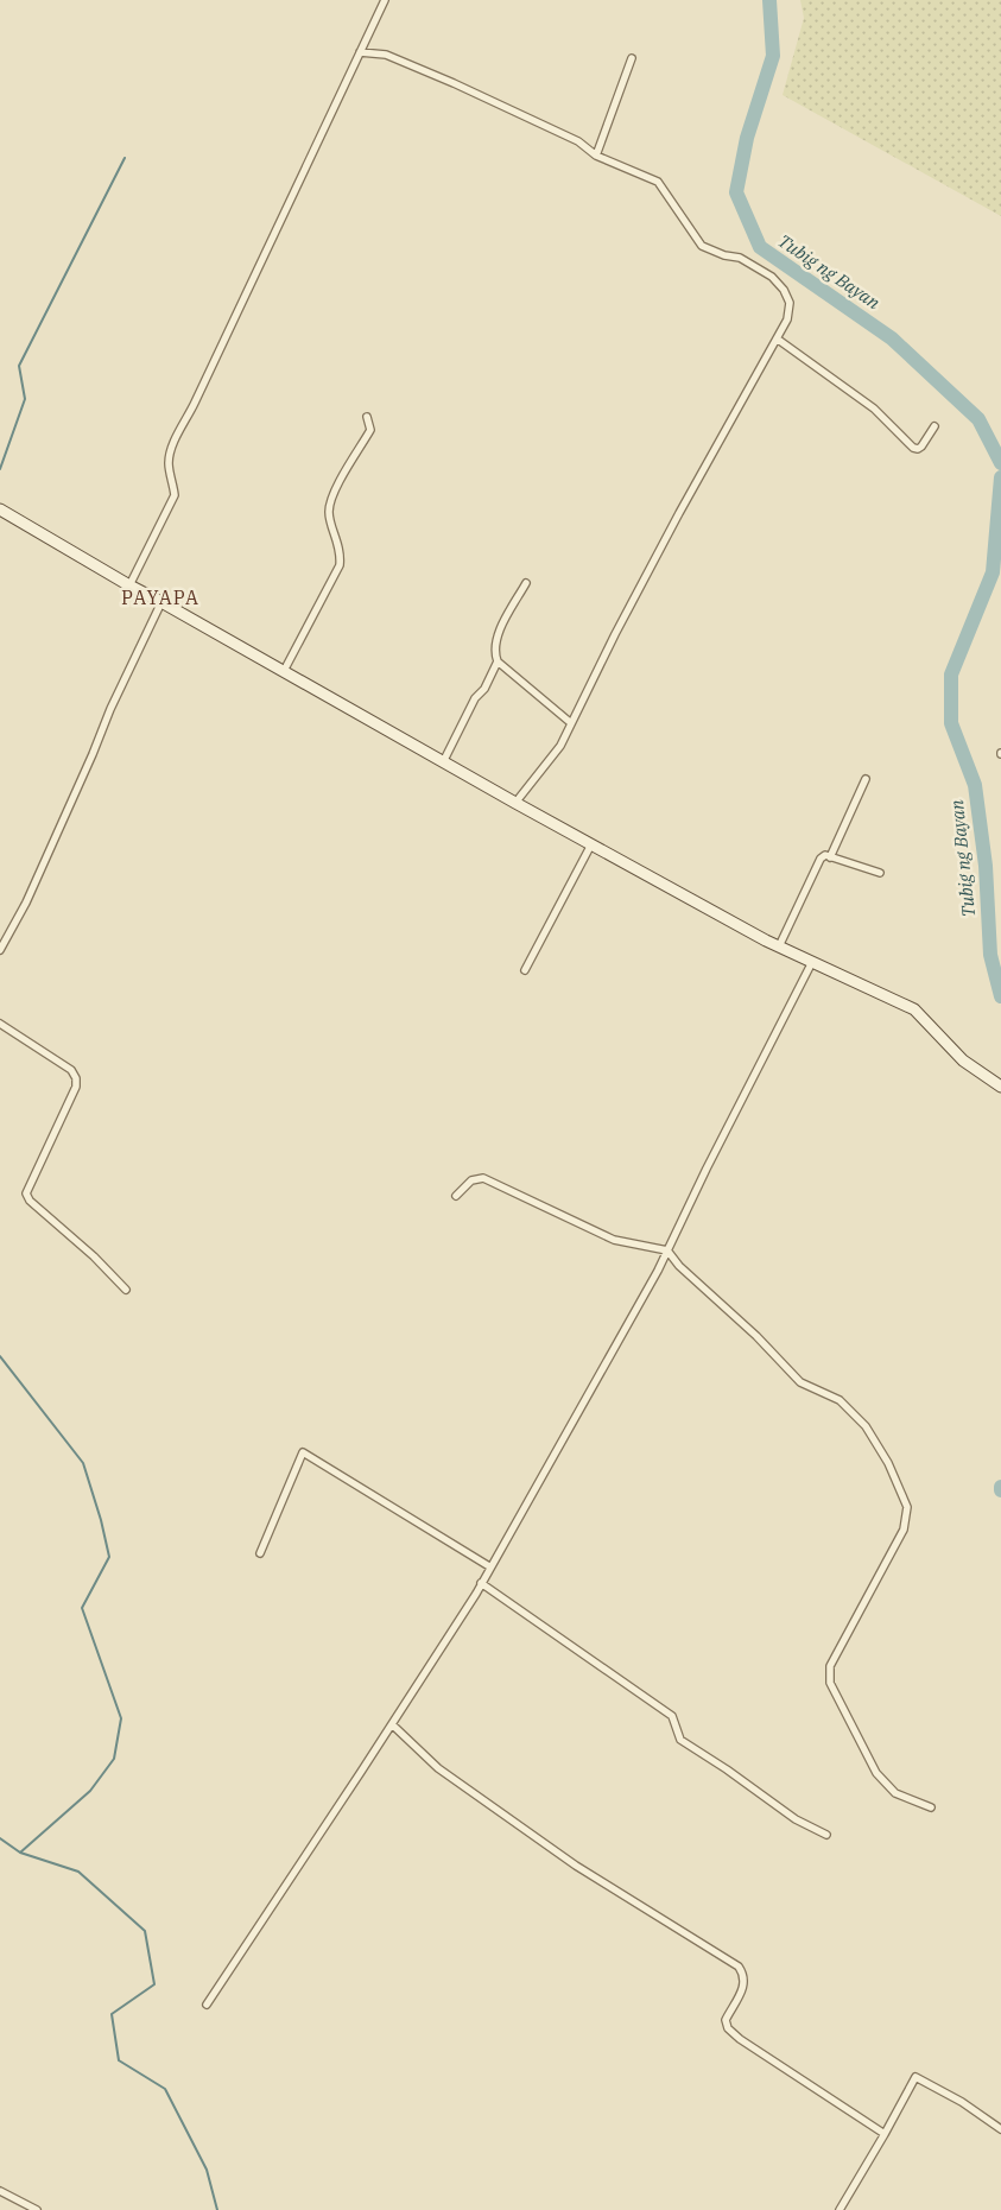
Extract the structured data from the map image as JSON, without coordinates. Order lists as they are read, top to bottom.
{
  "districts": ["PAYAPA"],
  "water": ["Tubig ng Bayan"]
}
